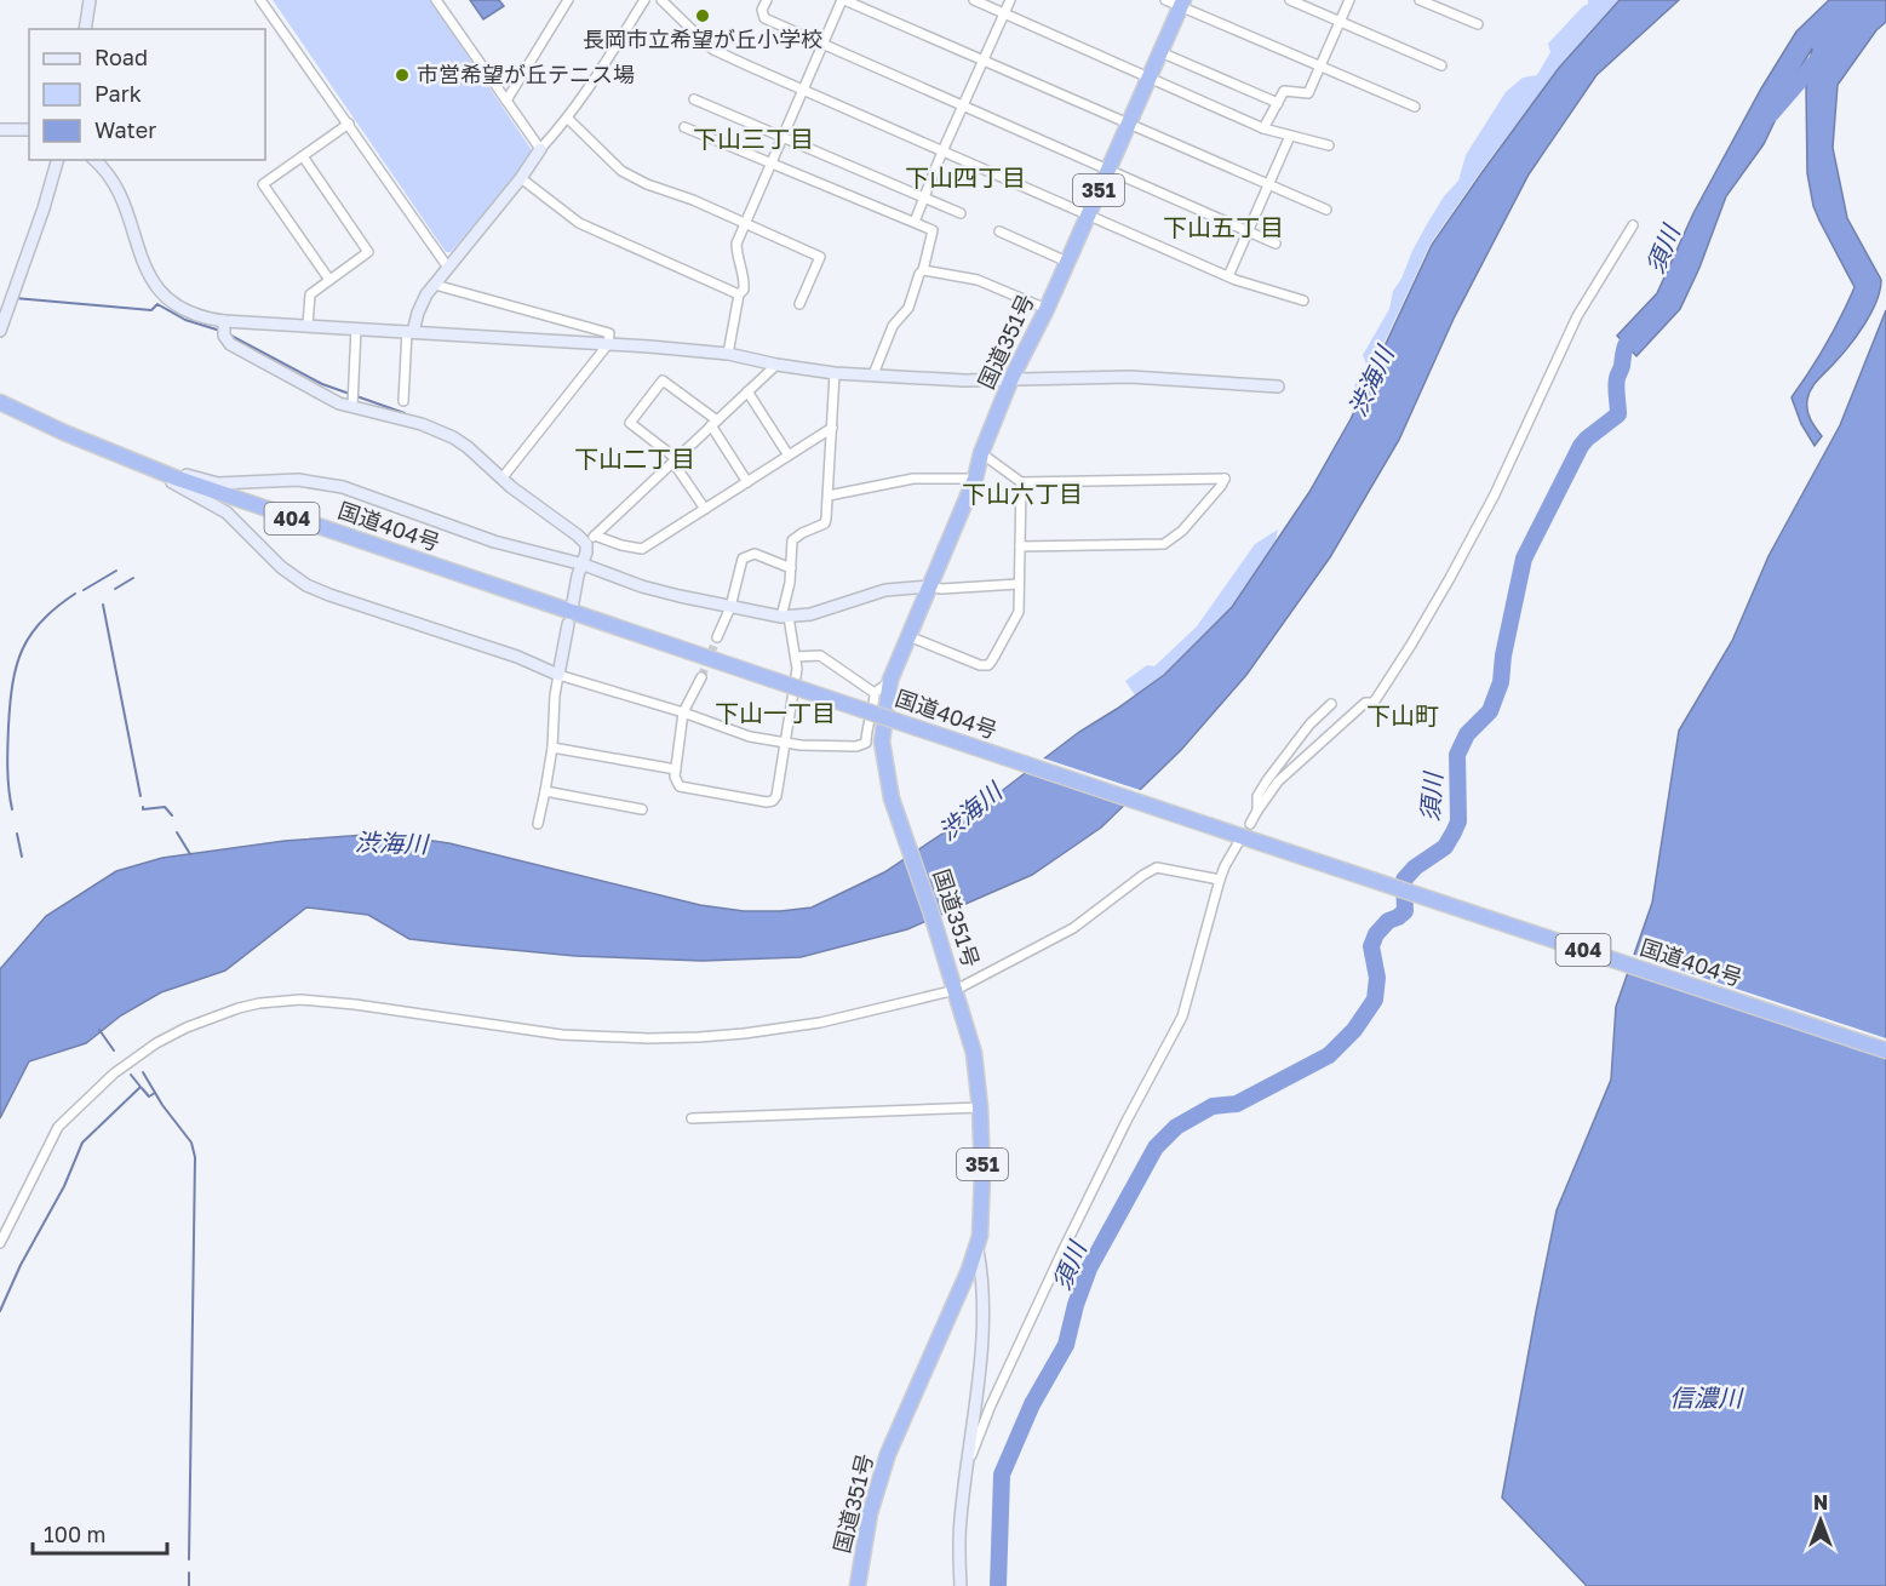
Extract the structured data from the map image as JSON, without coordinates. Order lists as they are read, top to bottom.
{
  "streets": {
    "highway": [
      "351",
      "国道351号",
      "404",
      "国道404号"
    ]
  },
  "districts": [
    "下山三丁目",
    "下山四丁目",
    "下山五丁目",
    "下山二丁目",
    "下山六丁目",
    "下山一丁目",
    "下山町"
  ],
  "water": ["須川", "渋海川", "信濃川"],
  "places": ["長岡市立希望が丘小学校", "市営希望が丘テニス場"],
  "legend": ["Road", "Park", "Water"],
  "scale_bar": "100 m",
  "north": "top"
}
